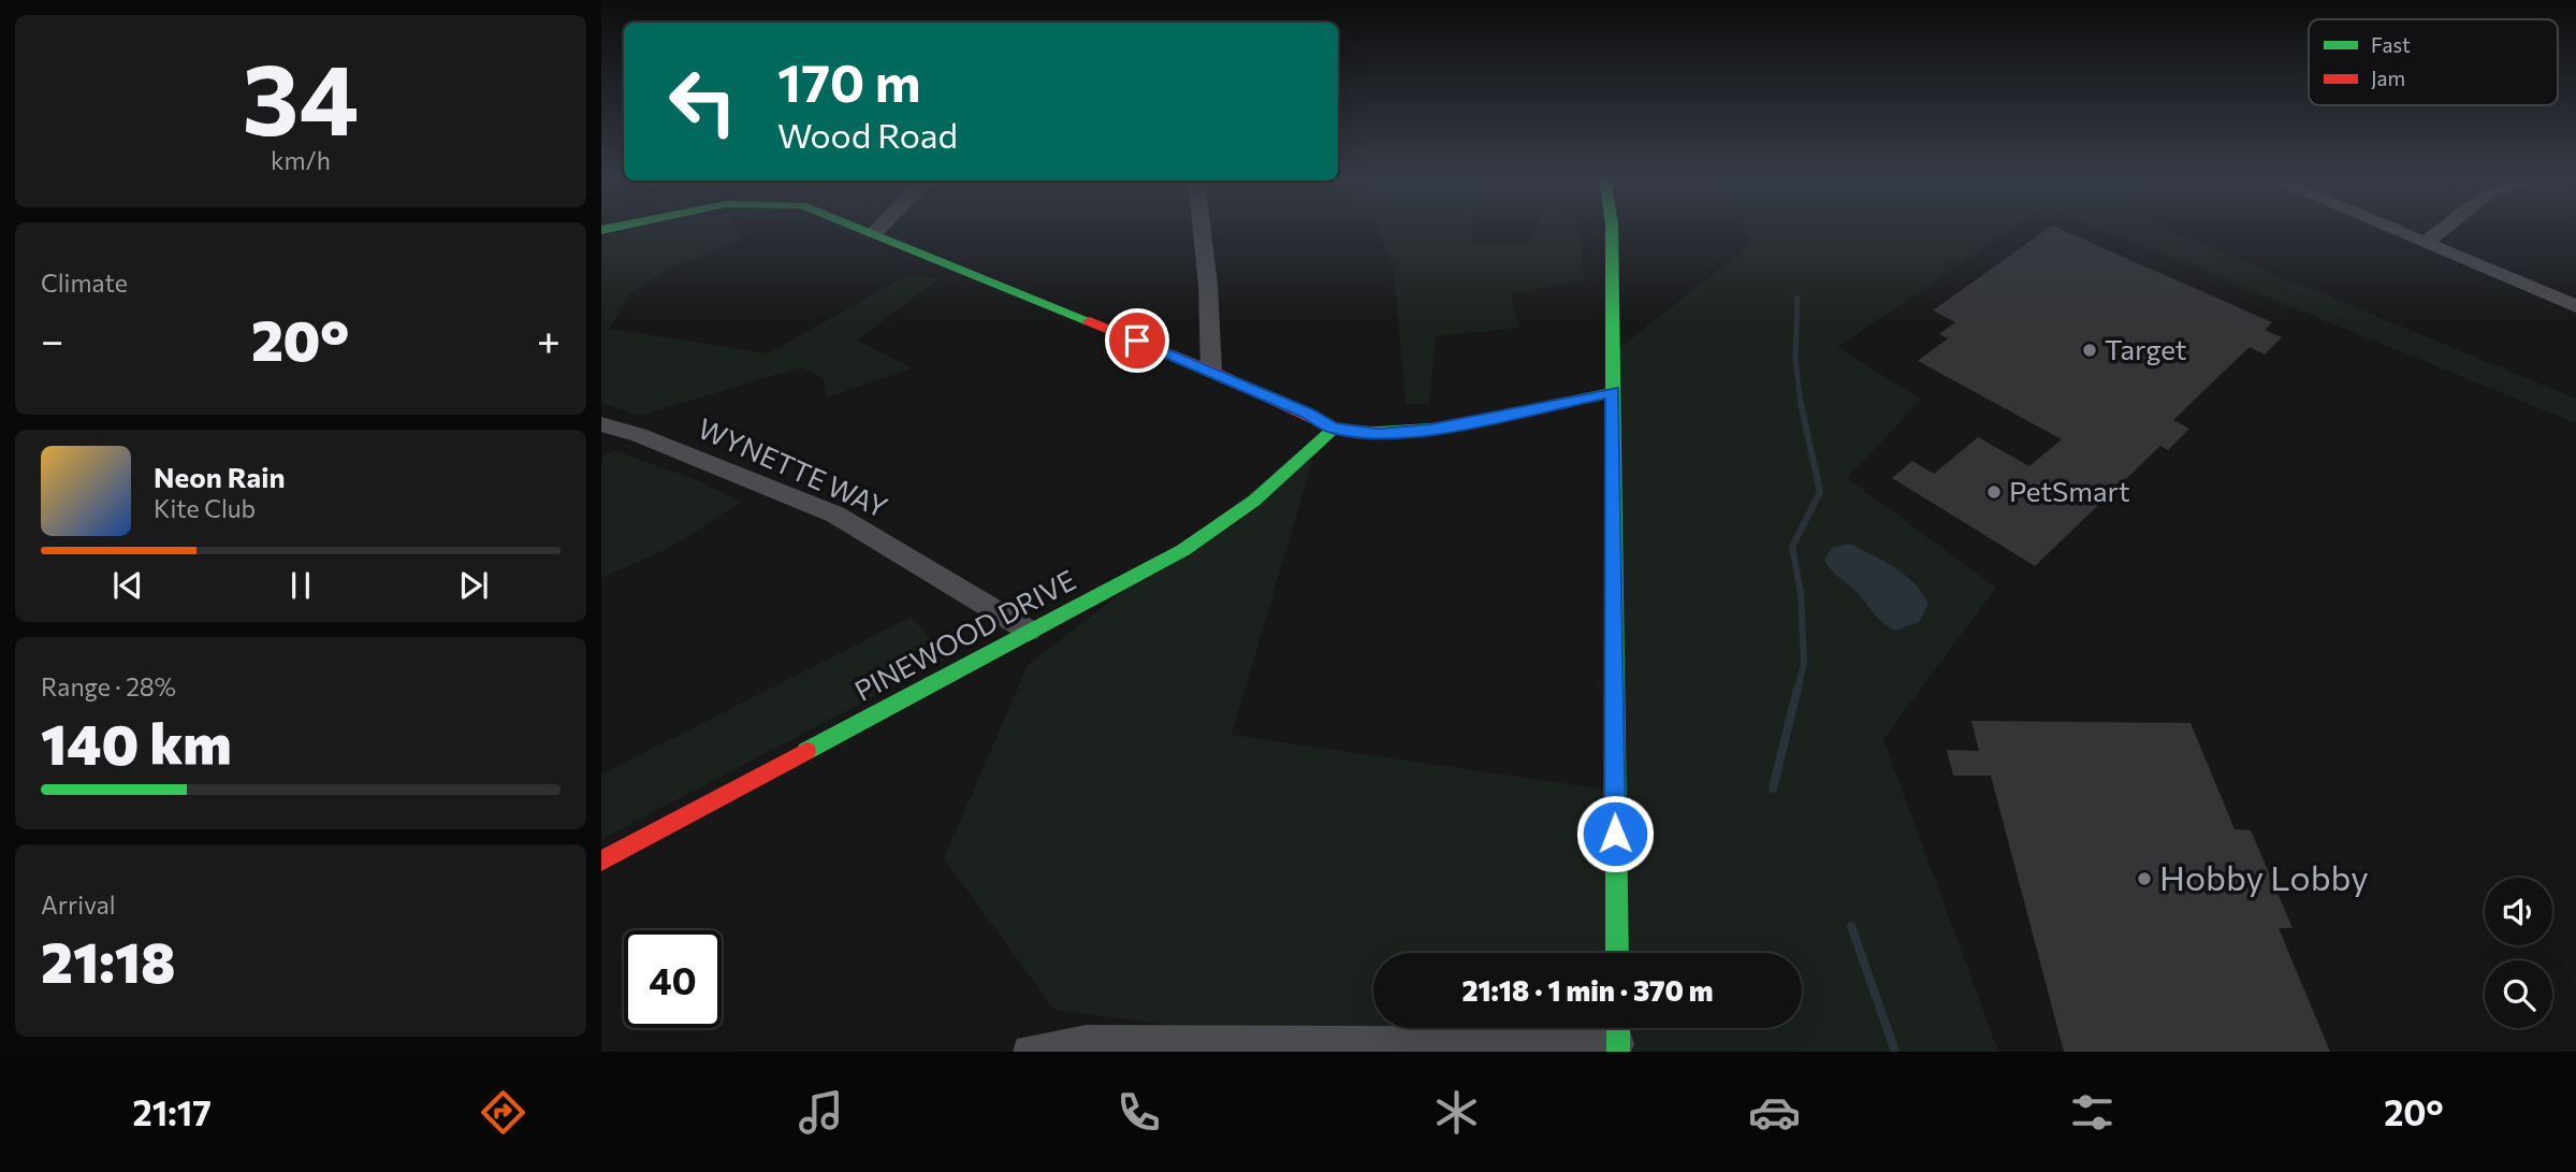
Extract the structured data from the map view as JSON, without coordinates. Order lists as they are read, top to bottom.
{
  "streets": {
    "street": ["WYNETTE WAY", "PINEWOOD DRIVE"]
  },
  "crossings": [
    ["WYNETTE WAY", "PINEWOOD DRIVE"]
  ],
  "places": ["Target", "PetSmart", "Hobby Lobby"],
  "legend": ["Fast", "Jam"],
  "page": {
    "tile": [
      ["34", "km/h"],
      "Climate",
      ["Range · 28%", "140 km"],
      ["Arrival", "21:18"]
    ],
    "turn": ["170 m", "Wood Road"],
    "heat": ["−", "20°", "+"],
    "song": ["Neon Rain", "Kite Club"],
    "limit": "40",
    "trip": "21:18 · 1 min · 370 m",
    "tabs": ["21:17", "20°"]
  }
}
